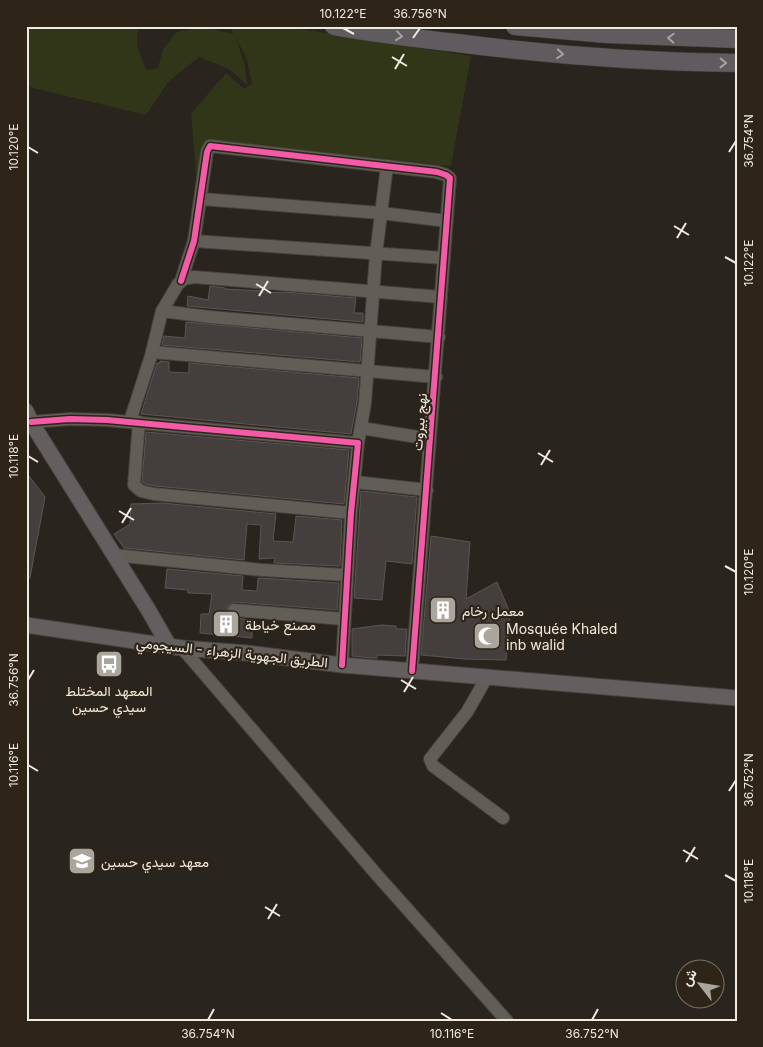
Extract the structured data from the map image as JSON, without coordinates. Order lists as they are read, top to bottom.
{
  "streets": {
    "main road": ["الطريق الجهوية الزهراء - السيجومي"],
    "street": ["نهج بيروت"]
  },
  "crossings": [
    ["نهج بيروت", "الطريق الجهوية الزهراء - السيجومي"]
  ],
  "places": {
    "building": ["معمل رخام", "مصنع خياطة"],
    "mosque": ["Mosquée Khaled inb walid"],
    "bus stop": ["المعهد المختلط سيدي حسين"],
    "school or university": ["معهد سيدي حسين"]
  },
  "north": "top left",
  "coordinates": [
    "10.122°E",
    "36.756°N",
    "36.754°N",
    "10.120°E",
    "10.118°E",
    "10.116°E",
    "36.752°N"
  ]
}
